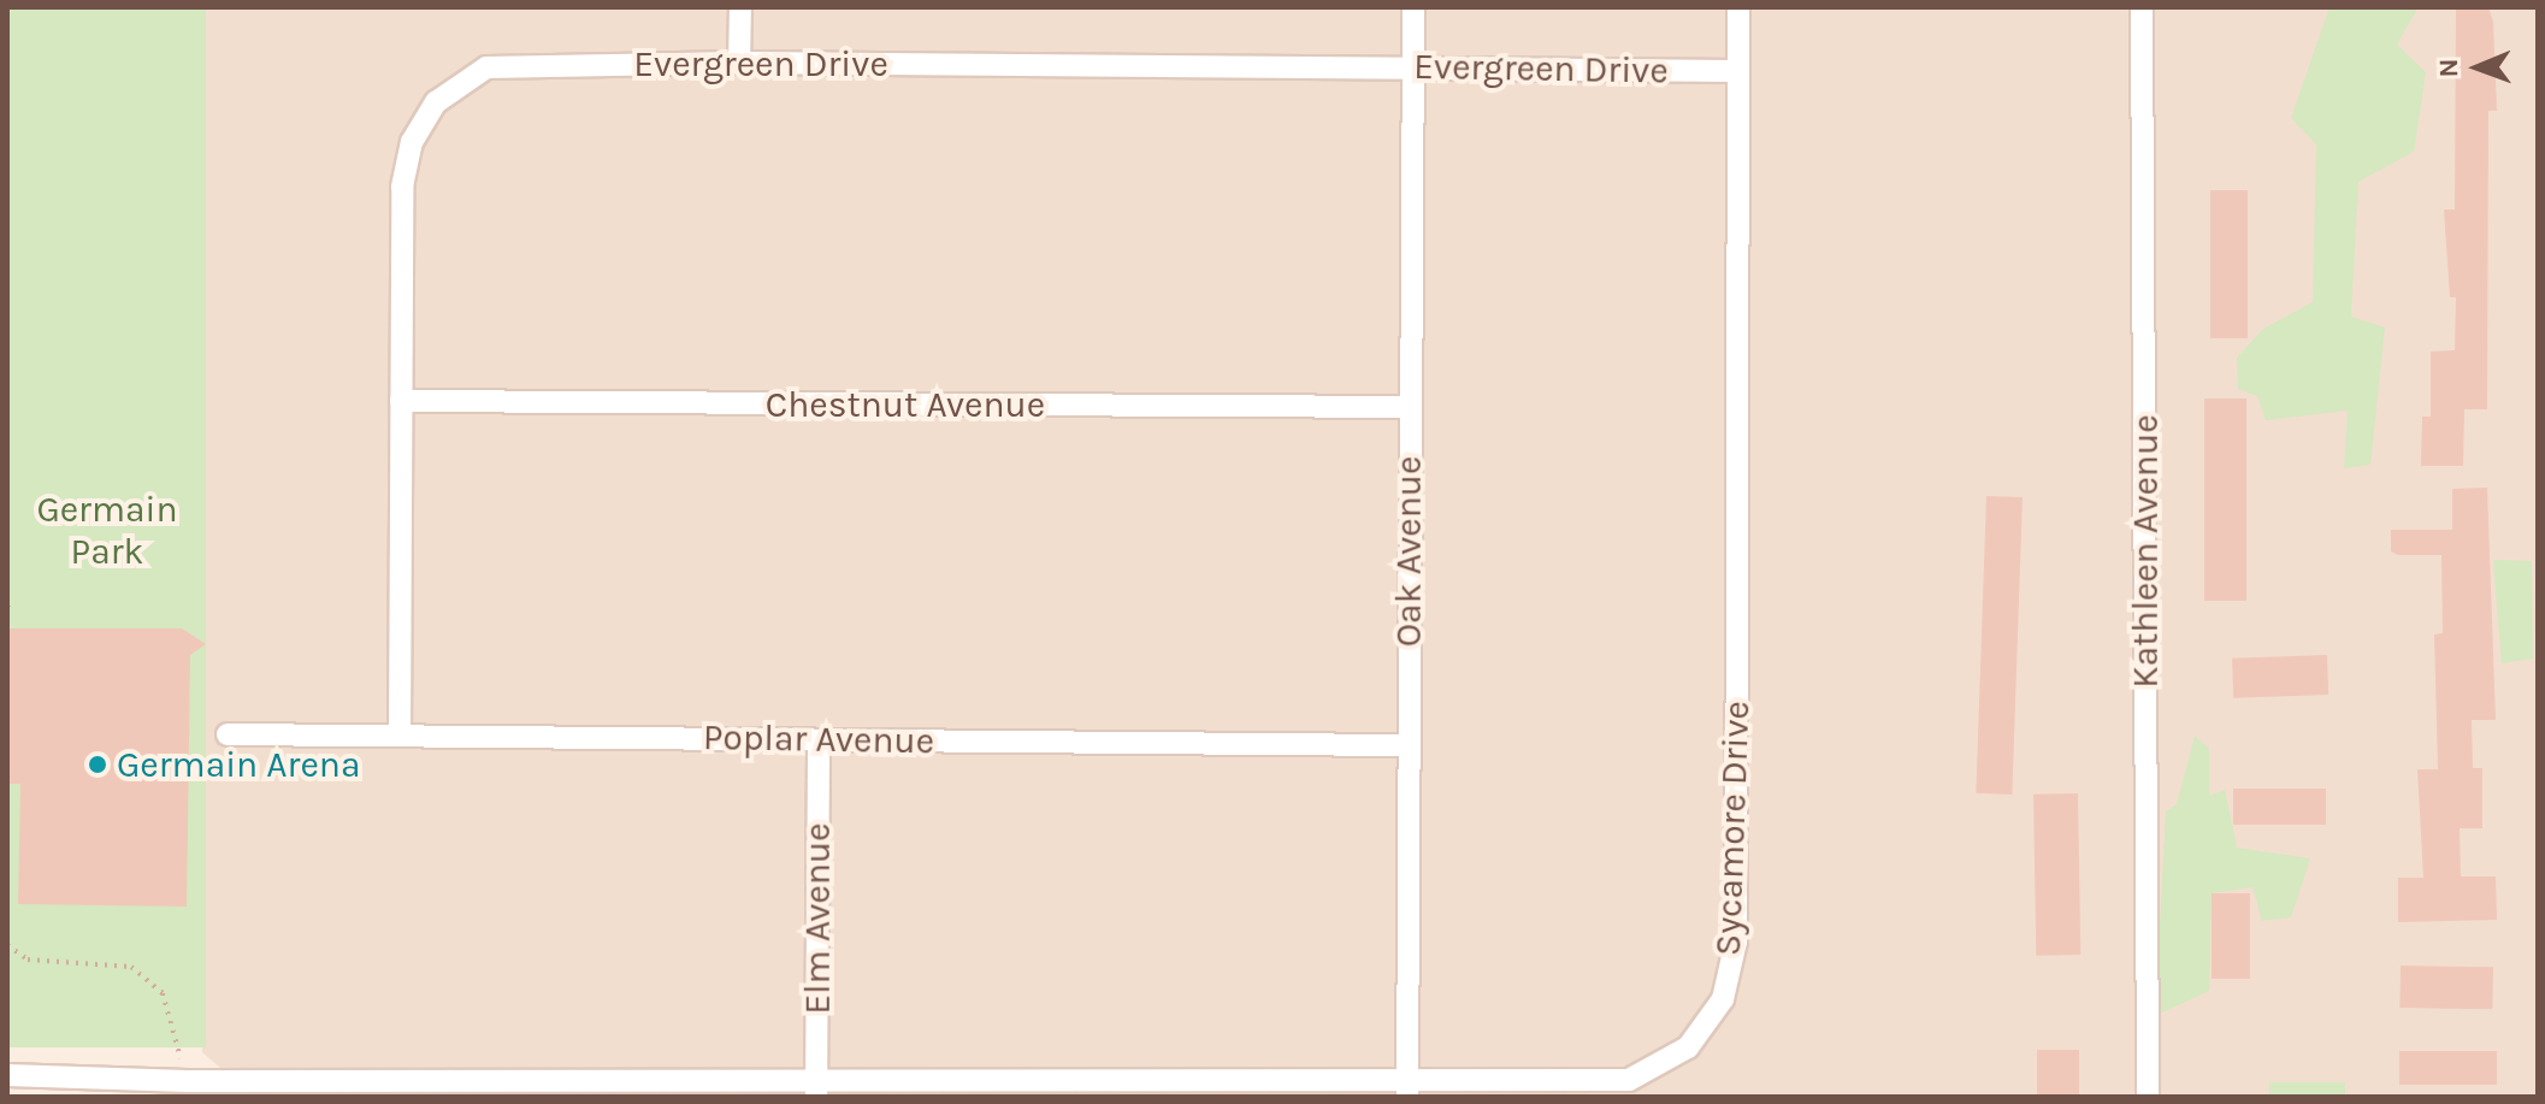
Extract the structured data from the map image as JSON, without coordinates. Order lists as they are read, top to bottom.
{
  "streets": {
    "street": [
      "Evergreen Drive",
      "Chestnut Avenue",
      "Oak Avenue",
      "Kathleen Avenue",
      "Poplar Avenue",
      "Sycamore Drive",
      "Elm Avenue"
    ]
  },
  "crossings": [
    ["Evergreen Drive", "Chestnut Avenue"],
    ["Evergreen Drive", "Oak Avenue"],
    ["Evergreen Drive", "Poplar Avenue"],
    ["Evergreen Drive", "Sycamore Drive"],
    ["Chestnut Avenue", "Oak Avenue"],
    ["Oak Avenue", "Poplar Avenue"],
    ["Oak Avenue", "Sycamore Drive"],
    ["Poplar Avenue", "Elm Avenue"],
    ["Sycamore Drive", "Elm Avenue"]
  ],
  "parks": ["Germain Park"],
  "places": ["Germain Arena"],
  "north": "left"
}
